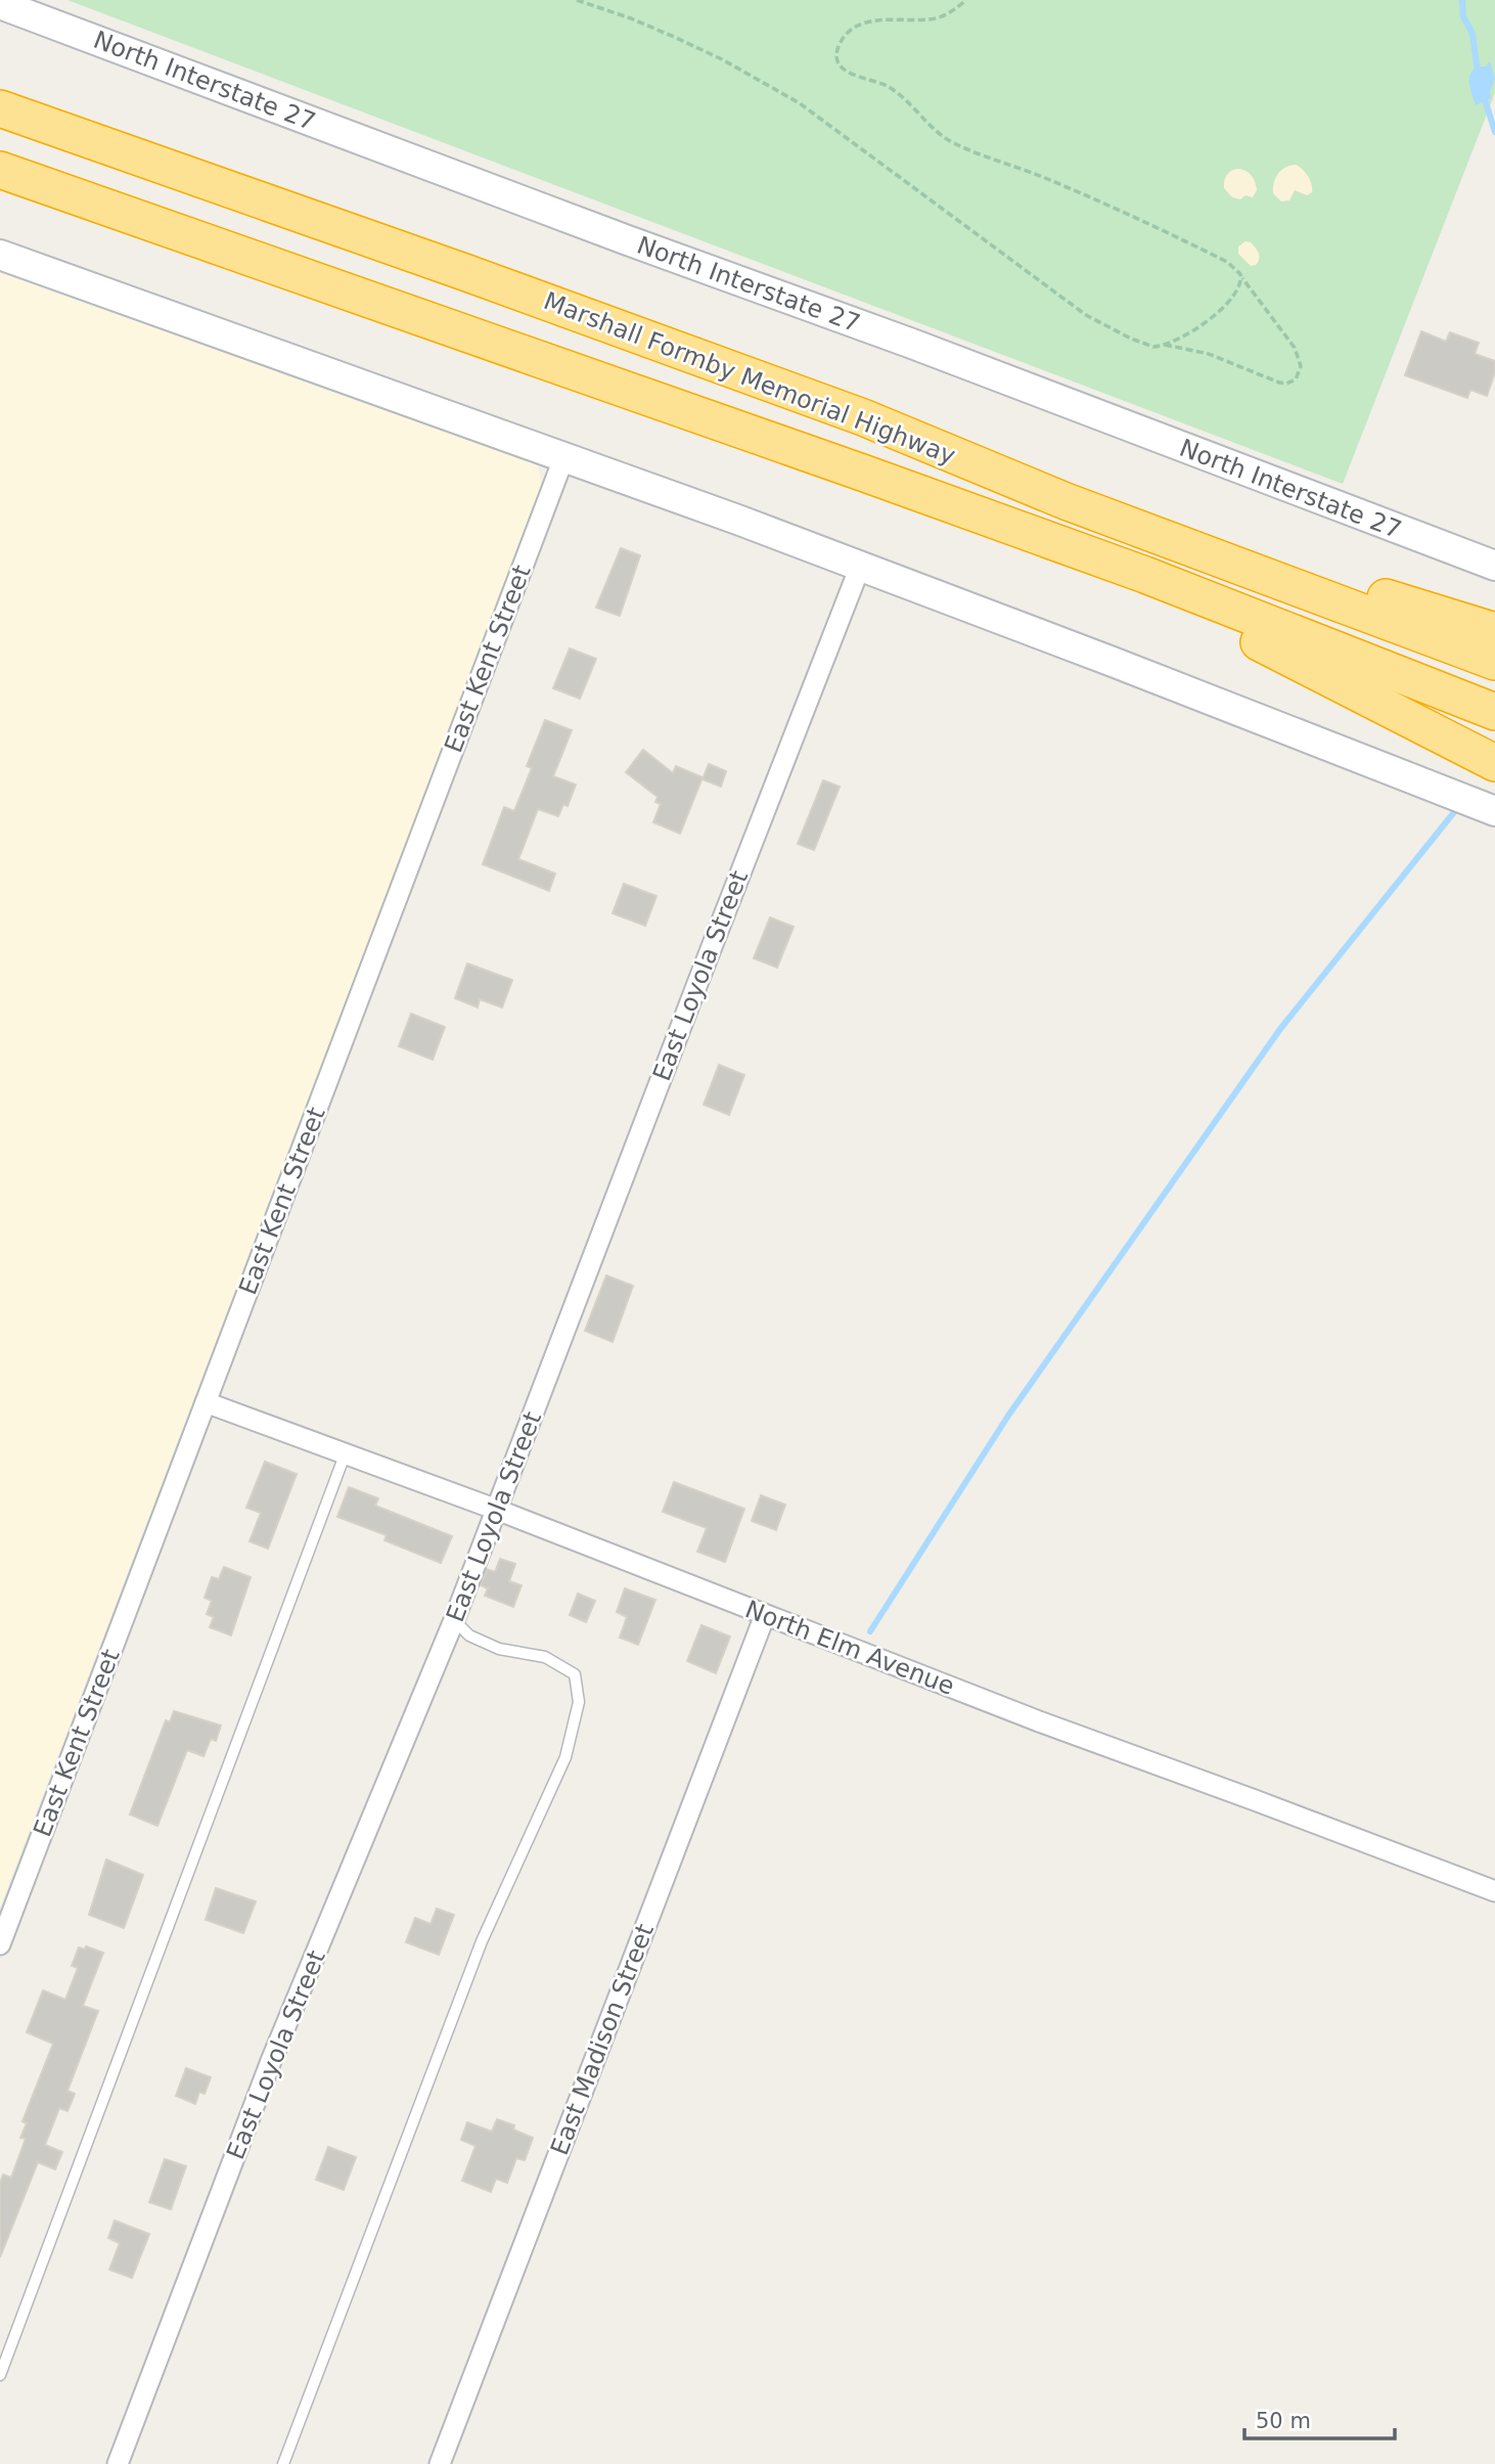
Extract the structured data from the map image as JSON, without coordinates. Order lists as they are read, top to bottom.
{
  "streets": {
    "highway": ["Marshall Formby Memorial Highway"],
    "main road": ["North Interstate 27"],
    "street": [
      "East Kent Street",
      "East Loyola Street",
      "North Elm Avenue",
      "East Madison Street"
    ]
  },
  "crossings": [
    ["East Kent Street", "North Elm Avenue"],
    ["East Loyola Street", "North Elm Avenue"],
    ["North Elm Avenue", "East Madison Street"]
  ],
  "scale_bar": "50 m"
}
